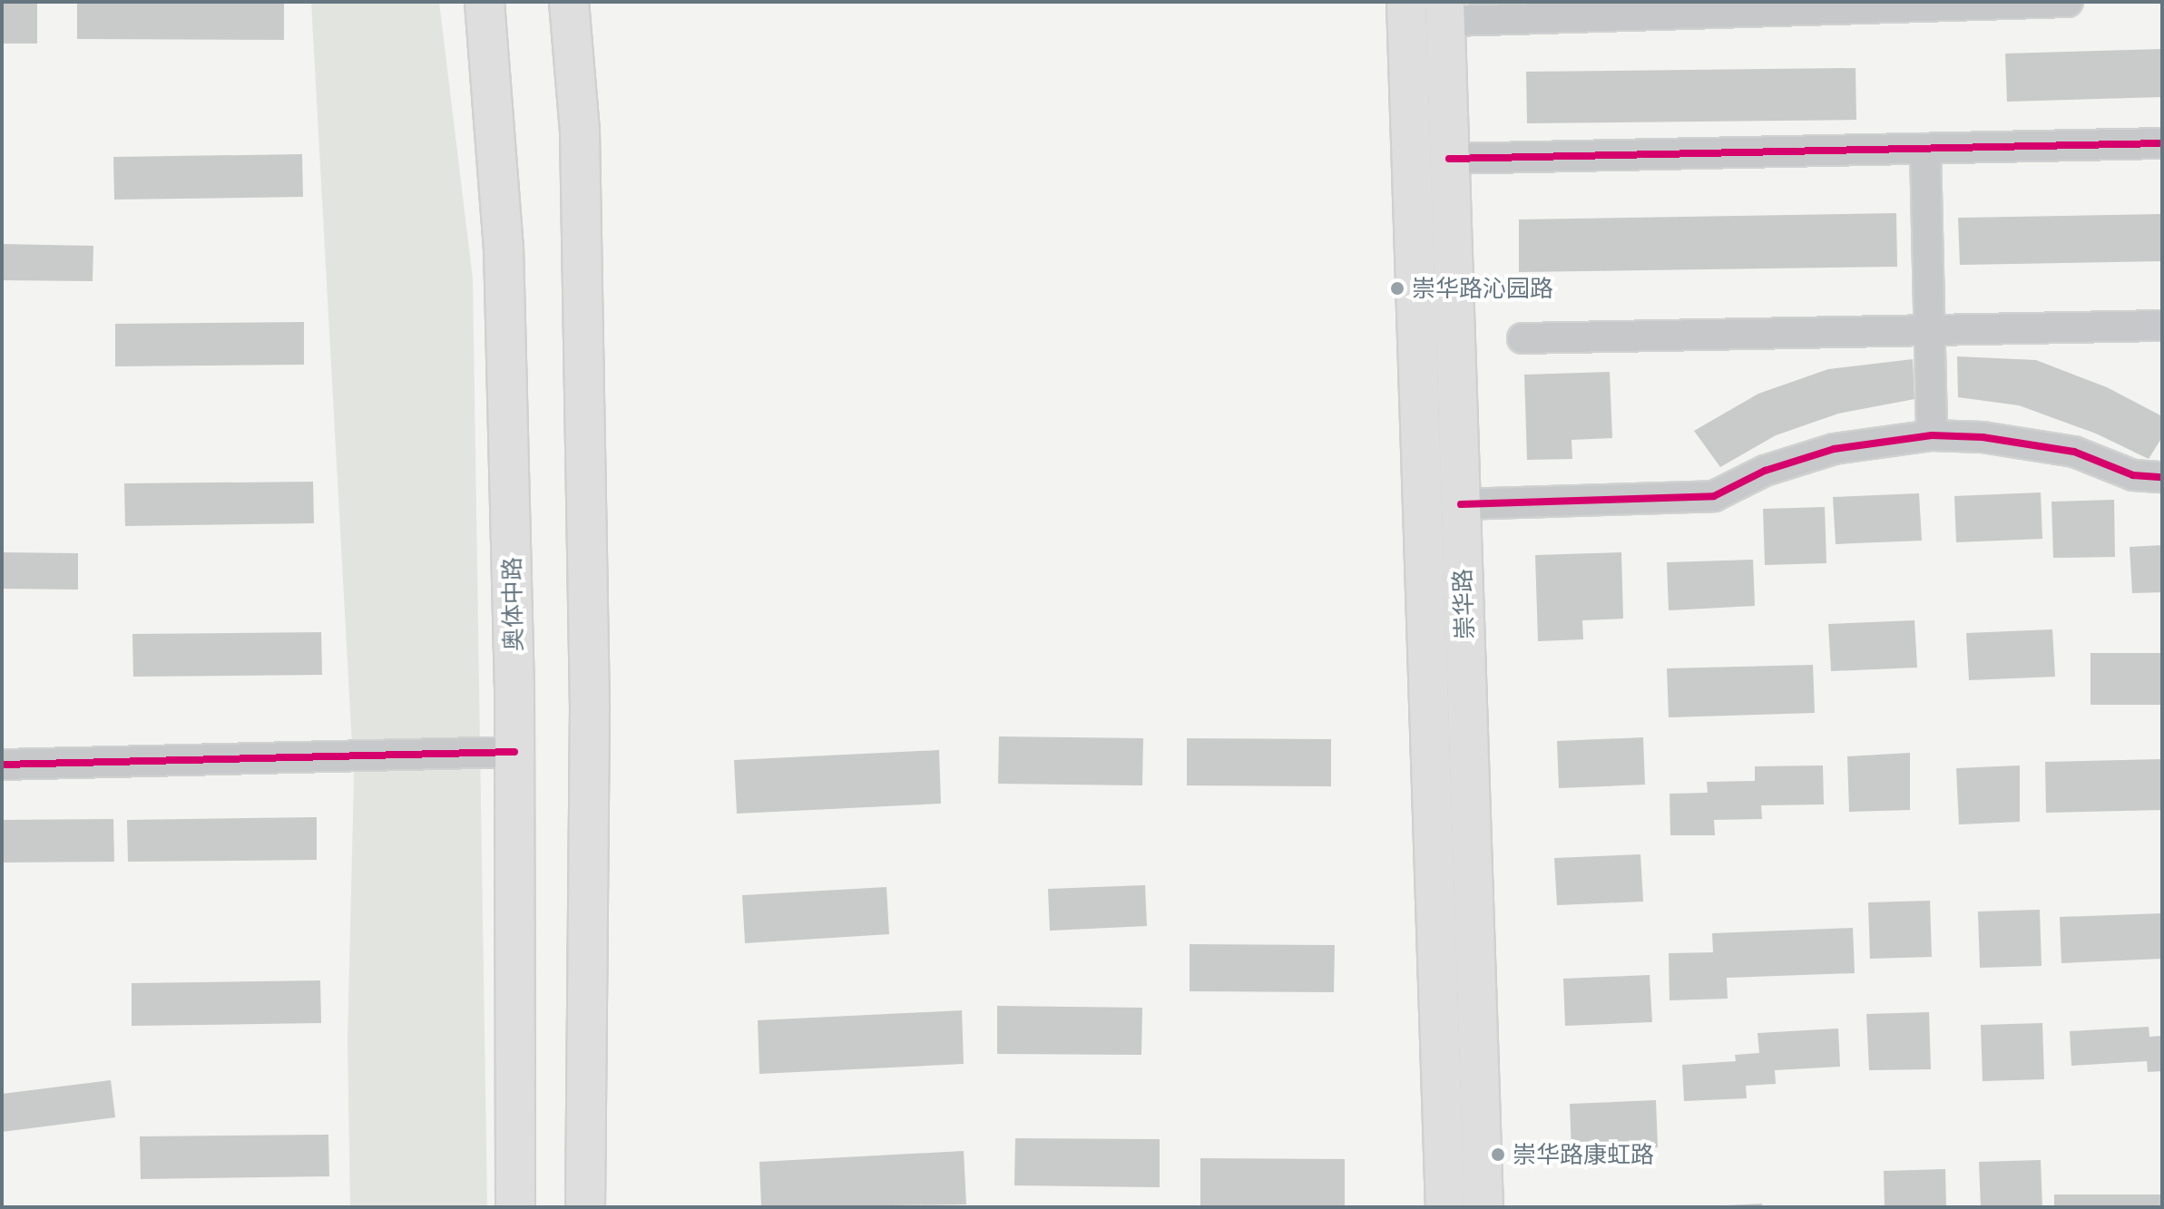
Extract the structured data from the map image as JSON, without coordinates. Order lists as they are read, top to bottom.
{
  "streets": {
    "main road": ["奥体中路", "崇华路"]
  },
  "places": ["崇华路沁园路", "崇华路康虹路"]
}
